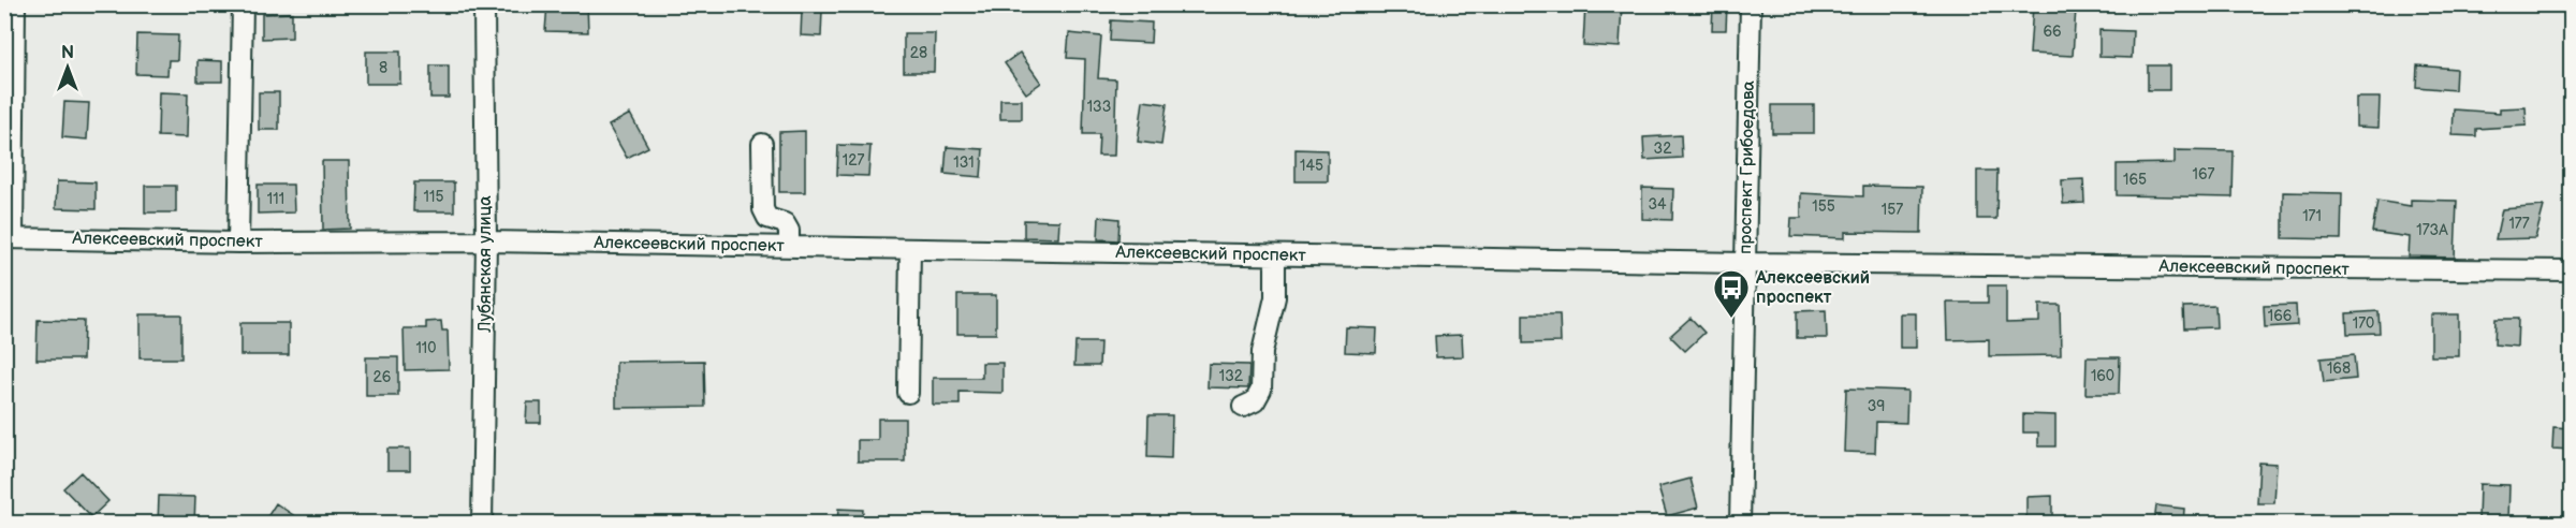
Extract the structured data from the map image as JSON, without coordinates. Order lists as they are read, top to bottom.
{
  "streets": {
    "street": ["проспект Грибоедова", "Алексеевский проспект", "Лубянская улица"]
  },
  "crossings": [
    ["проспект Грибоедова", "Алексеевский проспект"],
    ["Алексеевский проспект", "Лубянская улица"]
  ],
  "places": {
    "bus stop": ["Алексеевский проспект"]
  },
  "house_numbers": [
    "66",
    "28",
    "8",
    "133",
    "32",
    "127",
    "131",
    "145",
    "167",
    "165",
    "115",
    "111",
    "34",
    "155",
    "157",
    "171",
    "177",
    "173А",
    "166",
    "170",
    "110",
    "168",
    "132",
    "160",
    "26",
    "39"
  ],
  "north": "top"
}
